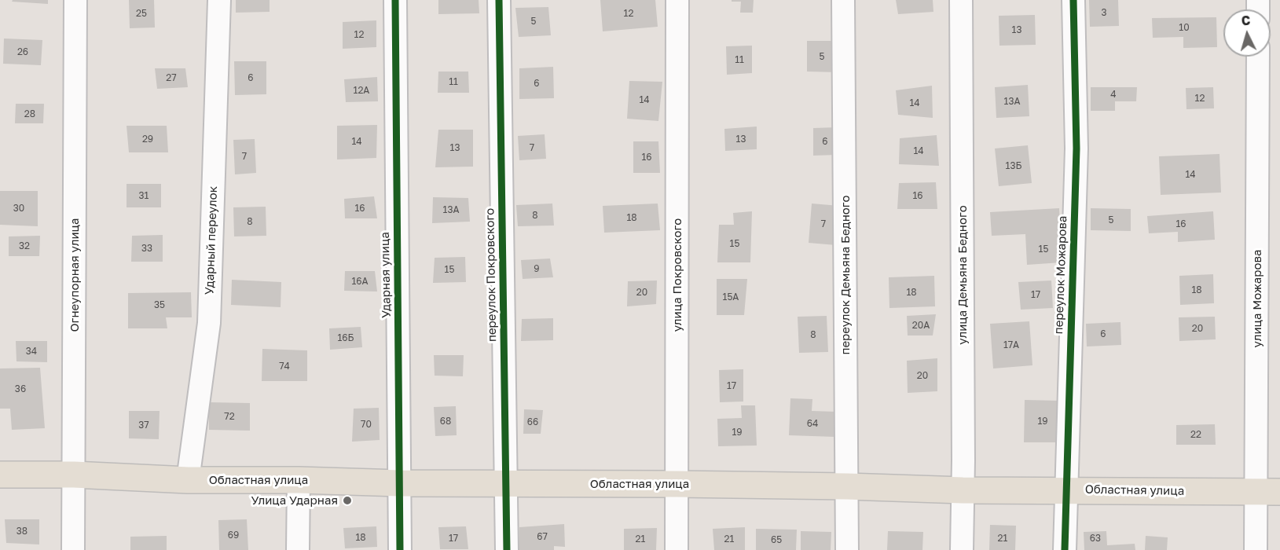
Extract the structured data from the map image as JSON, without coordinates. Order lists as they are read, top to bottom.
{
  "streets": {
    "main road": ["Областная улица"],
    "street": [
      "Ударный переулок",
      "Огнеупорная улица",
      "Ударная улица",
      "переулок Покровского",
      "улица Покровского",
      "переулок Демьяна Бедного",
      "улица Демьяна Бедного",
      "переулок Можарова",
      "улица Можарова"
    ]
  },
  "crossings": [
    ["Ударный переулок", "Областная улица"],
    ["Огнеупорная улица", "Областная улица"],
    ["Ударная улица", "Областная улица"],
    ["переулок Покровского", "Областная улица"],
    ["улица Покровского", "Областная улица"],
    ["переулок Демьяна Бедного", "Областная улица"],
    ["улица Демьяна Бедного", "Областная улица"],
    ["переулок Можарова", "Областная улица"],
    ["улица Можарова", "Областная улица"]
  ],
  "places": ["Улица Ударная"],
  "house_numbers": [
    "3",
    "25",
    "12",
    "5",
    "10",
    "13",
    "12",
    "26",
    "5",
    "11",
    "27",
    "6",
    "11",
    "6",
    "12А",
    "4",
    "12",
    "14",
    "13А",
    "14",
    "28",
    "29",
    "13",
    "14",
    "6",
    "13",
    "7",
    "14",
    "7",
    "16",
    "13Б",
    "14",
    "31",
    "16",
    "30",
    "16",
    "13А",
    "8",
    "18",
    "5",
    "8",
    "7",
    "16",
    "15",
    "32",
    "33",
    "15",
    "9",
    "15",
    "16А",
    "18",
    "20",
    "18",
    "17",
    "15А",
    "35",
    "20А",
    "20",
    "6",
    "8",
    "16Б",
    "17А",
    "34",
    "74",
    "20",
    "17",
    "36",
    "72",
    "68",
    "19",
    "66",
    "64",
    "70",
    "37",
    "19",
    "22",
    "38",
    "69",
    "67",
    "18",
    "17",
    "21",
    "63",
    "21",
    "21",
    "65"
  ],
  "north": "top"
}
